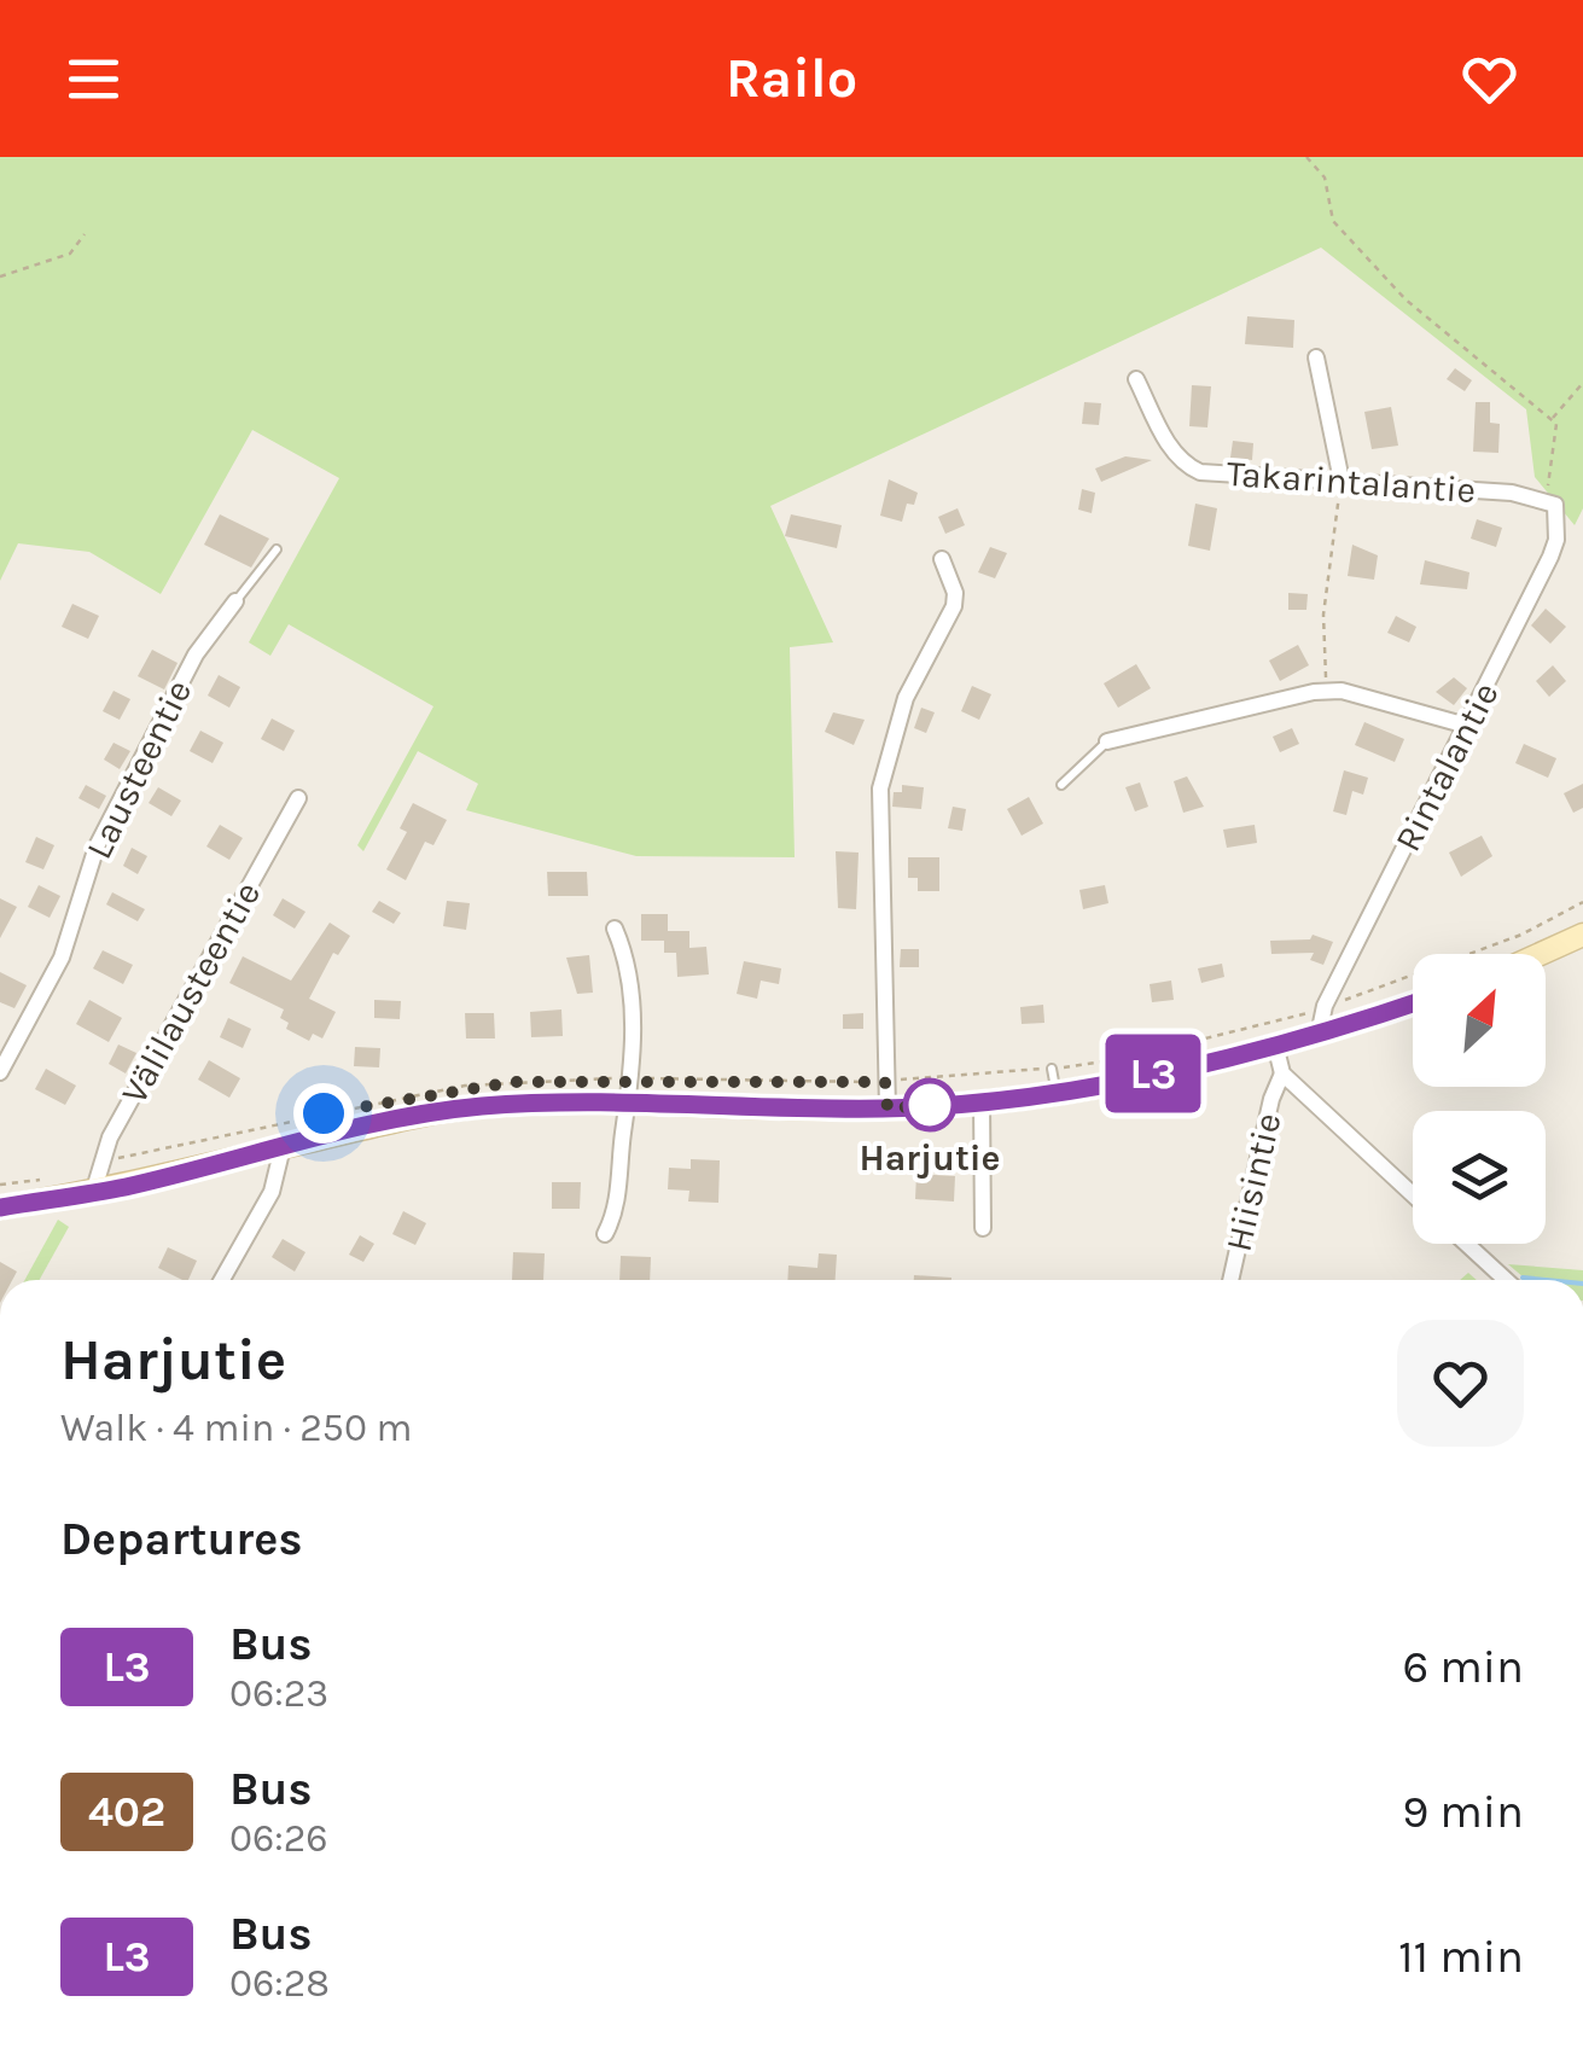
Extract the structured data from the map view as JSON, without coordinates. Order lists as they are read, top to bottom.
{
  "streets": {
    "street": [
      "Takarintalantie",
      "Rintalantie",
      "Lausteentie",
      "Välilausteentie",
      "Hiisintie"
    ]
  },
  "crossings": [
    ["Takarintalantie", "Rintalantie"]
  ],
  "places": ["Harjutie"],
  "lines": ["bus line L3"],
  "north": "top right",
  "page": {
    "header": "Railo",
    "on_map": "L3",
    "heading": [
      ["Harjutie", "Walk · 4 min · 250 m"],
      "Departures"
    ],
    "list": [
      {
        "mark": "L3",
        "name": "Bus",
        "note": "06:23",
        "value": "6 min"
      },
      {
        "mark": "402",
        "name": "Bus",
        "note": "06:26",
        "value": "9 min"
      },
      {
        "mark": "L3",
        "name": "Bus",
        "note": "06:28",
        "value": "11 min"
      }
    ]
  }
}
